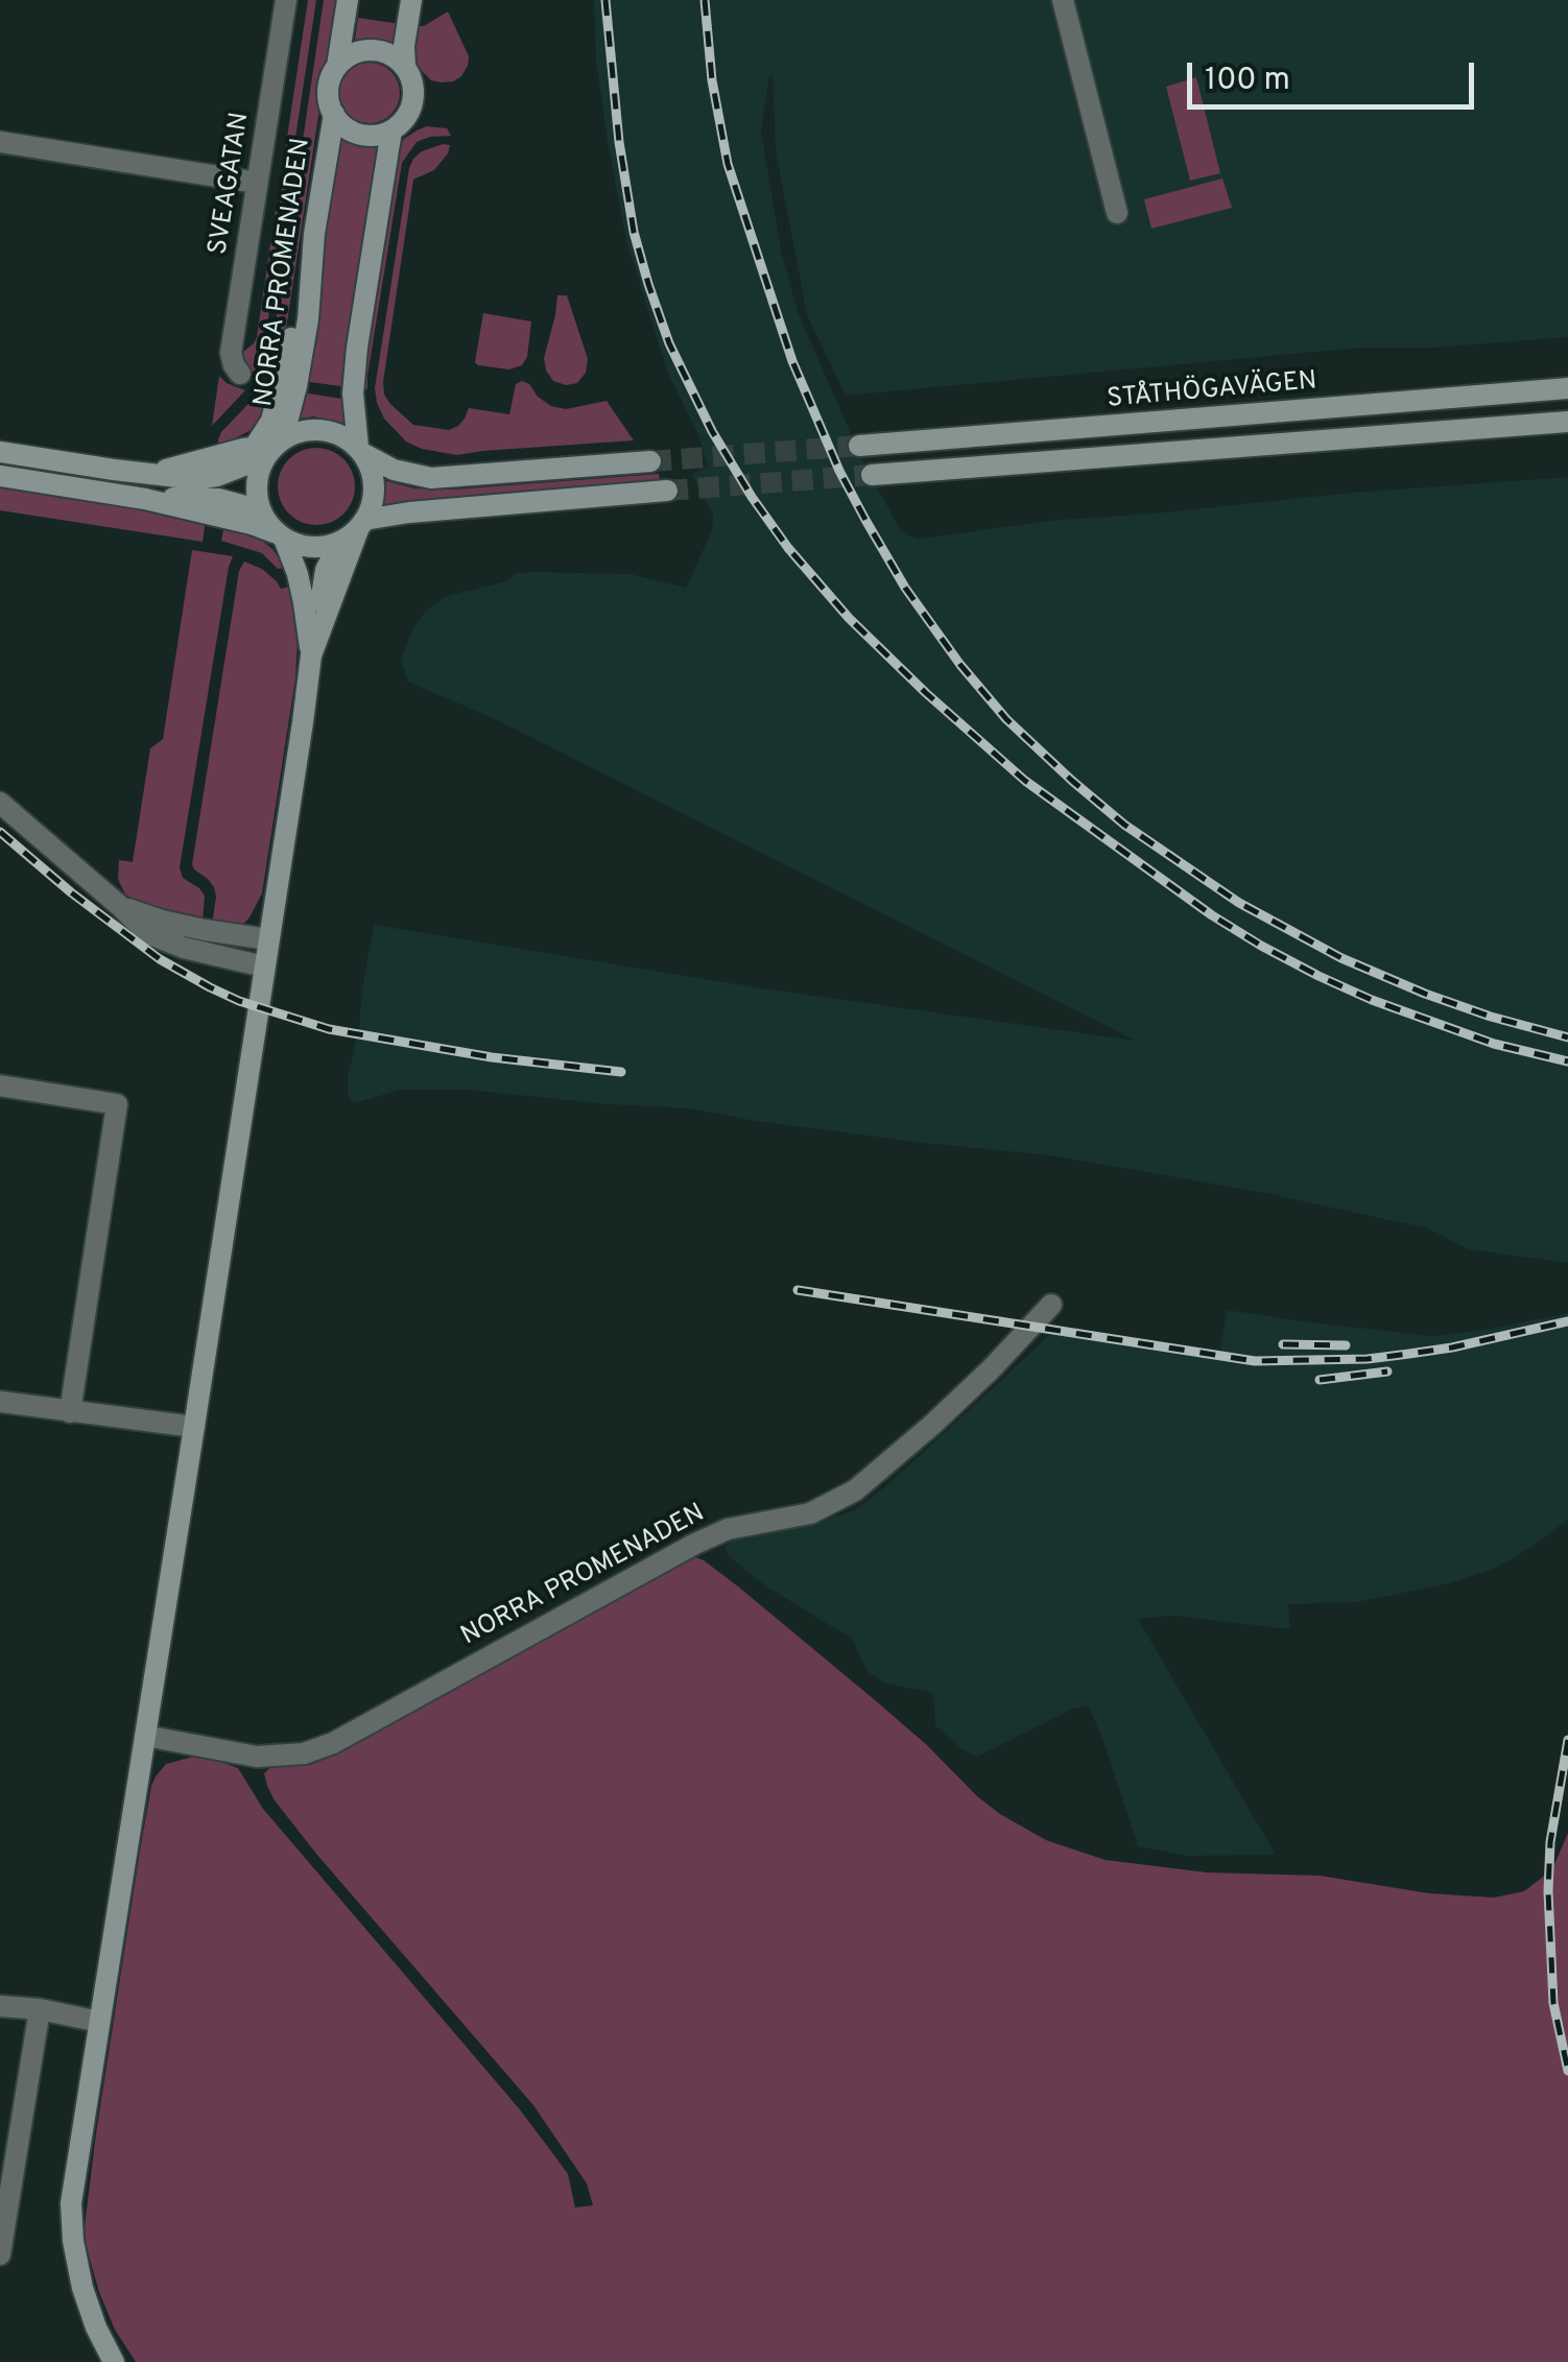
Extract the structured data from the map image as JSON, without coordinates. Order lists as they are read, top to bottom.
{
  "streets": {
    "main road": ["NORRA PROMENADEN", "STÅTHÖGAVÄGEN"],
    "street": ["SVEAGATAN"]
  },
  "scale_bar": "100 m"
}
